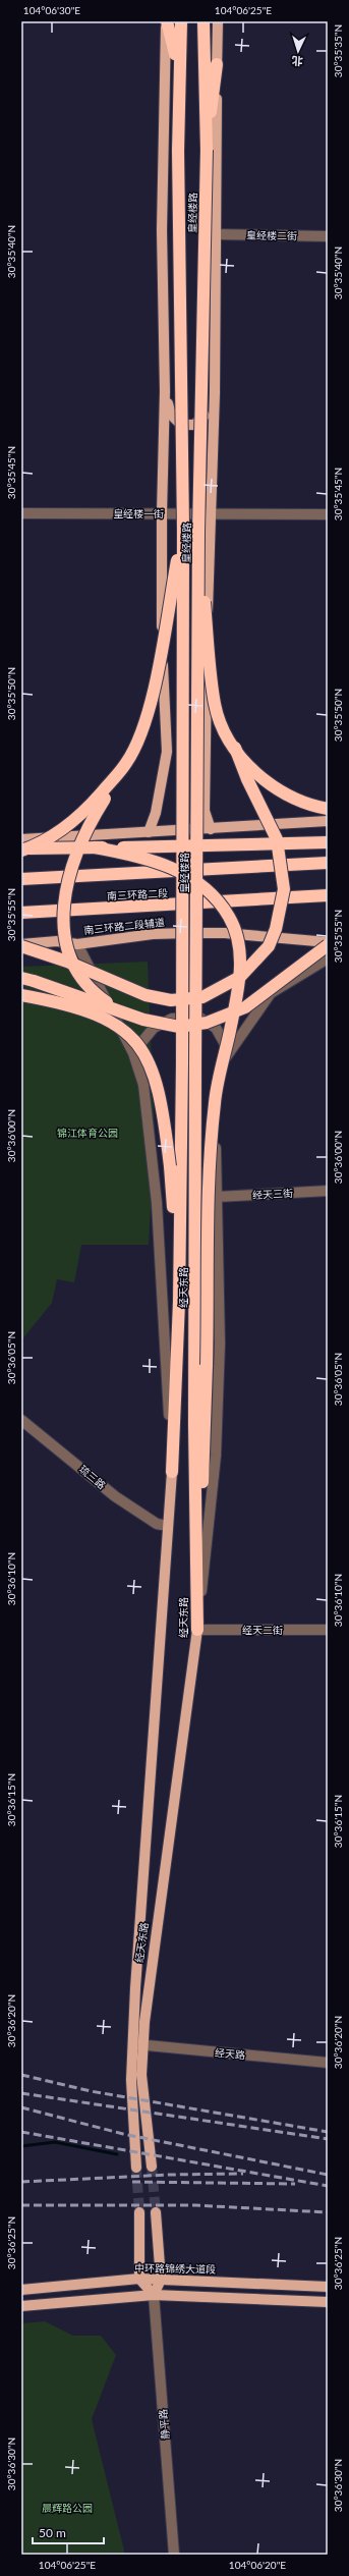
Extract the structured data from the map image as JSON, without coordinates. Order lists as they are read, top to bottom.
{
  "streets": {
    "highway": ["皇经楼路", "南三环路二段", "经天东路"],
    "main road": ["南三环路二段辅道", "中环路锦绣大道段"],
    "street": [
      "皇经楼二街",
      "皇经楼一街",
      "经天三街",
      "琉三路",
      "经天二街",
      "经天路",
      "静平路"
    ]
  },
  "crossings": [
    ["皇经楼路", "经天东路"],
    ["经天东路", "琉三路"],
    ["经天东路", "经天二街"],
    ["经天东路", "经天路"]
  ],
  "parks": ["锦江体育公园", "晨辉路公园"],
  "scale_bar": "50 m",
  "north": "bottom",
  "coordinates": [
    "104°06'30\"E",
    "104°06'25\"E",
    "30°35'35\"N",
    "30°35'40\"N",
    "30°35'45\"N",
    "30°35'50\"N",
    "30°35'55\"N",
    "30°36'00\"N",
    "30°36'05\"N",
    "30°36'10\"N",
    "30°36'15\"N",
    "30°36'20\"N",
    "30°36'25\"N",
    "30°36'30\"N",
    "104°06'20\"E"
  ]
}
